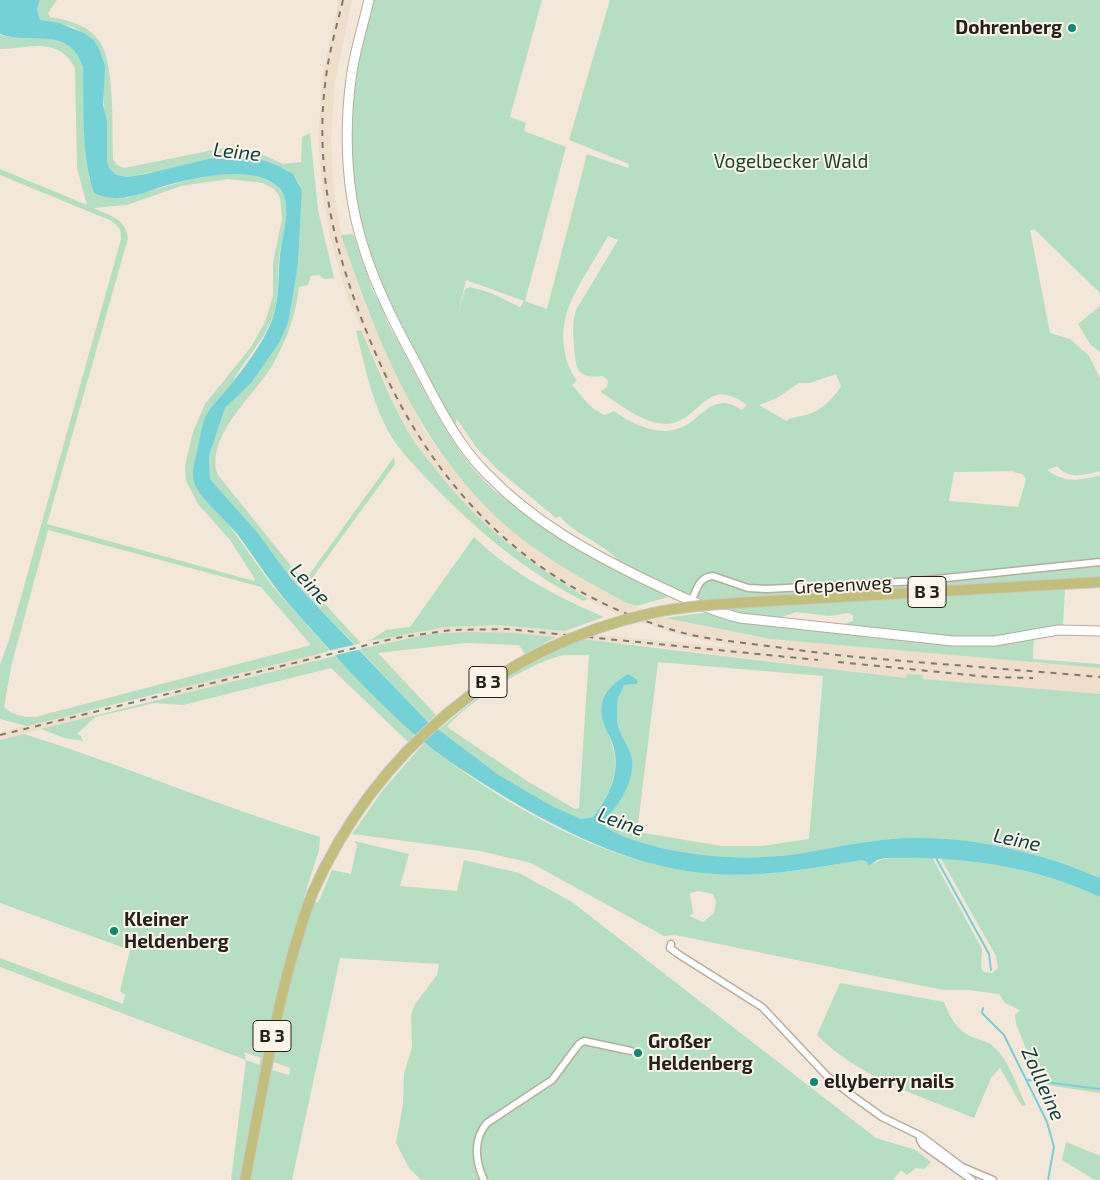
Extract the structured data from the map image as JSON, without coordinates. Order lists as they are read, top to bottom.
{
  "streets": {
    "main road": ["B 3"],
    "street": ["Grepenweg"]
  },
  "water": ["Leine", "Zollleine"],
  "parks": ["Vogelbecker Wald"],
  "places": [
    "Dohrenberg",
    "Kleiner Heldenberg",
    "Großer Heldenberg",
    "ellyberry nails"
  ]
}
